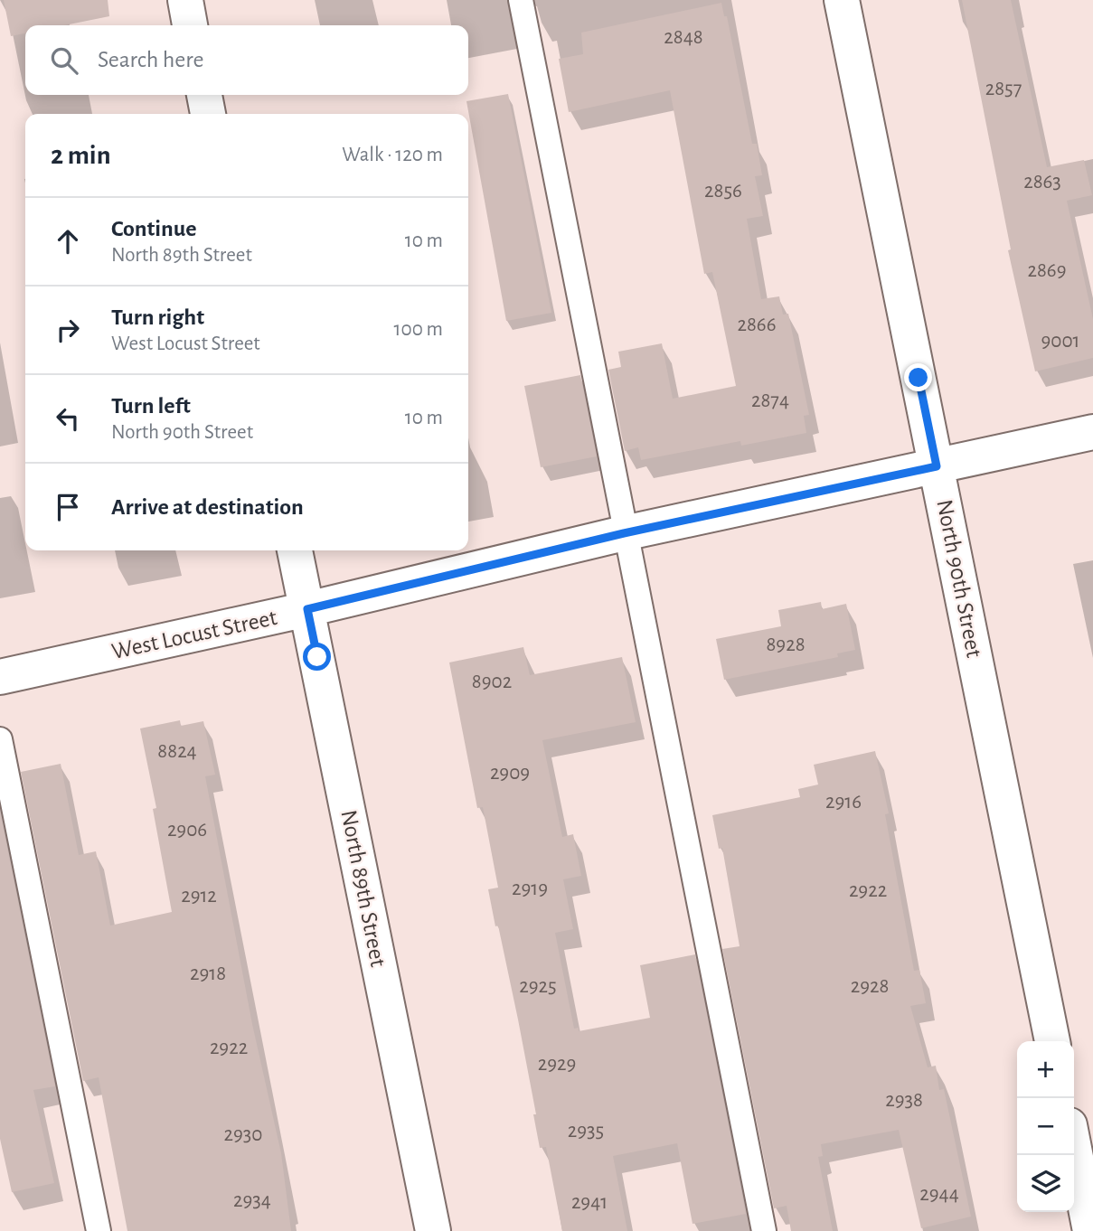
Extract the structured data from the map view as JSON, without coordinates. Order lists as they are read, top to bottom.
{
  "streets": {
    "street": ["North 90th Street", "West Locust Street", "North 89th Street"]
  },
  "crossings": [
    ["North 90th Street", "West Locust Street"],
    ["West Locust Street", "North 89th Street"]
  ],
  "house_numbers": [
    "2848",
    "2857",
    "2863",
    "2856",
    "2869",
    "2866",
    "9001",
    "2874",
    "8928",
    "8902",
    "8824",
    "2909",
    "2916",
    "2906",
    "2919",
    "2922",
    "2912",
    "2918",
    "2925",
    "2928",
    "2922",
    "2929",
    "2938",
    "2935",
    "2930",
    "2944",
    "2934",
    "2941"
  ],
  "page": {
    "search": "Search here",
    "heading": ["2 min", "Walk · 120 m"],
    "list": [
      ["Continue", "North 89th Street", "10 m"],
      ["Turn right", "West Locust Street", "100 m"],
      ["Turn left", "North 90th Street", "10 m"],
      "Arrive at destination"
    ],
    "map_buttons": ["+", "−"]
  }
}
